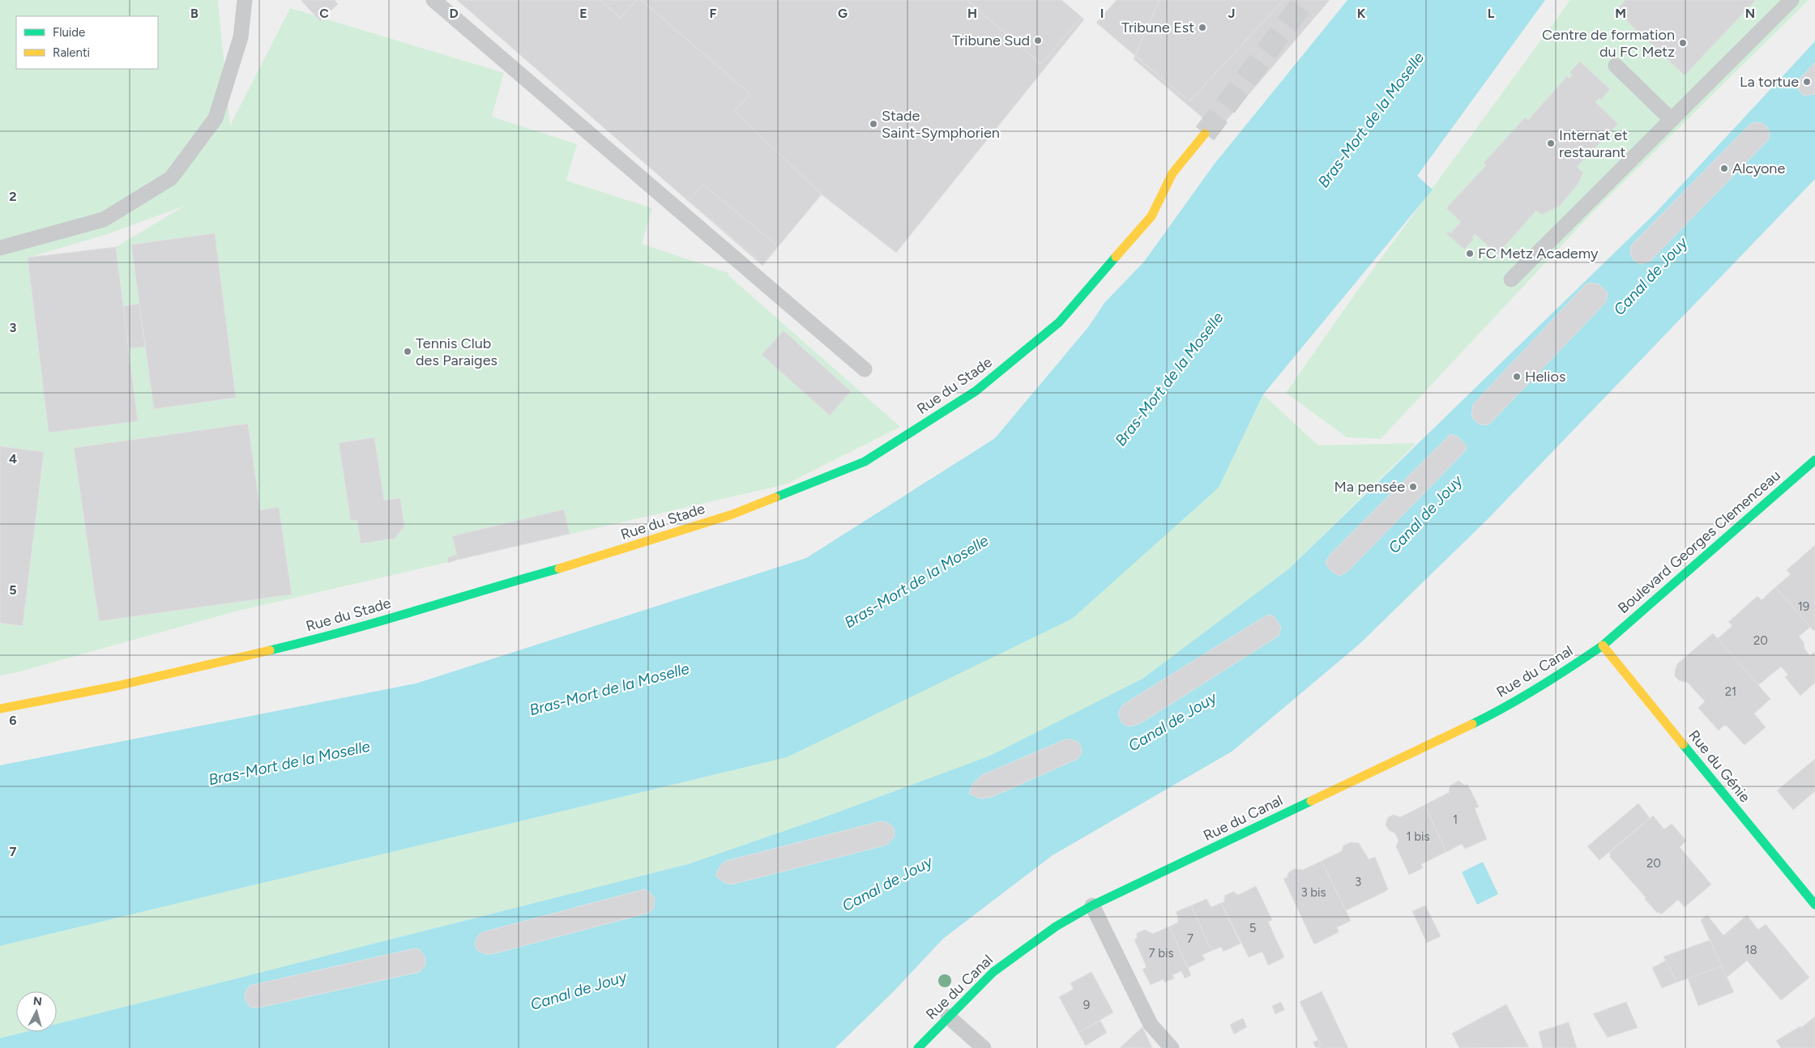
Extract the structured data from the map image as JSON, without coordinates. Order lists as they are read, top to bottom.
{
  "streets": {
    "street": [
      "Rue du Stade",
      "Boulevard Georges Clemenceau",
      "Rue du Canal",
      "Rue du Génie"
    ]
  },
  "crossings": [
    ["Boulevard Georges Clemenceau", "Rue du Canal"],
    ["Boulevard Georges Clemenceau", "Rue du Génie"],
    ["Rue du Canal", "Rue du Génie"]
  ],
  "water": ["Bras-Mort de la Moselle", "Canal de Jouy"],
  "places": [
    "Tribune Est",
    "Tribune Sud",
    "Centre de formation du FC Metz",
    "La tortue",
    "Stade Saint-Symphorien",
    "Internat et restaurant",
    "Alcyone",
    "FC Metz Academy",
    "Tennis Club des Paraiges",
    "Helios",
    "Ma pensée"
  ],
  "house_numbers": [
    "19",
    "20",
    "21",
    "1",
    "1 bis",
    "20",
    "3",
    "3 bis",
    "5",
    "7",
    "18",
    "7 bis",
    "9"
  ],
  "legend": ["Fluide", "Ralenti"],
  "north": "top",
  "grid": {
    "columns": [
      "B",
      "C",
      "D",
      "E",
      "F",
      "G",
      "H",
      "I",
      "J",
      "K",
      "L",
      "M",
      "N"
    ],
    "rows": [
      "2",
      "3",
      "4",
      "5",
      "6",
      "7"
    ]
  }
}
